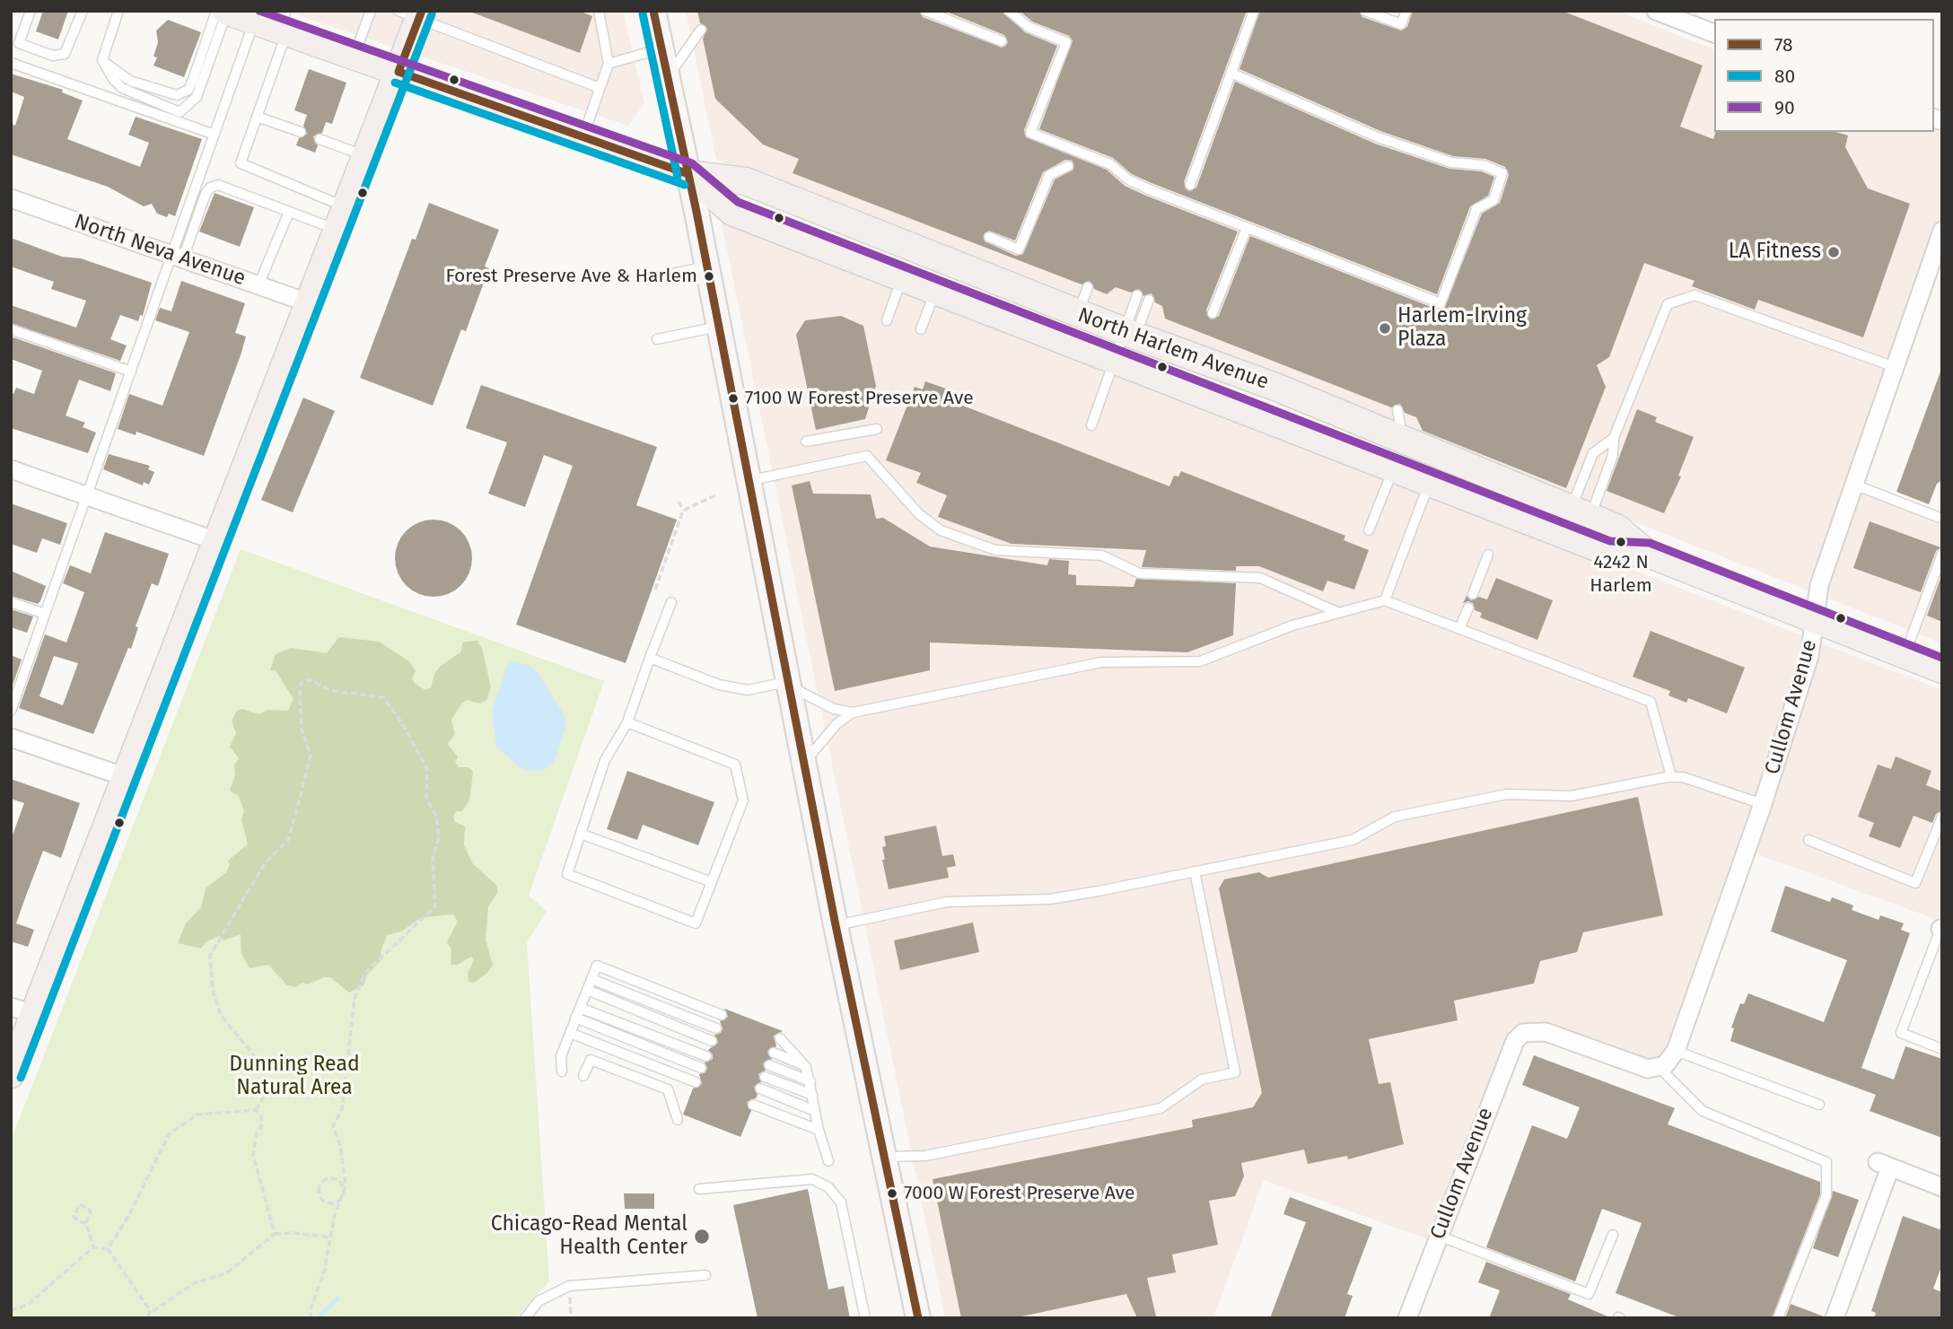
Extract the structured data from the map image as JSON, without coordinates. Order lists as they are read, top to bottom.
{
  "streets": {
    "main road": ["North Harlem Avenue"],
    "street": ["North Neva Avenue", "Cullom Avenue"]
  },
  "crossings": [
    ["North Harlem Avenue", "Cullom Avenue"]
  ],
  "parks": ["Dunning Read Natural Area"],
  "places": [
    "LA Fitness",
    "Forest Preserve Ave & Harlem",
    "Harlem-Irving Plaza",
    "7100 W Forest Preserve Ave",
    "4242 N Harlem",
    "7000 W Forest Preserve Ave",
    "Chicago-Read Mental Health Center"
  ],
  "lines": ["transit line 78", "transit line 90", "transit line 80"],
  "legend": ["78", "80", "90"]
}
